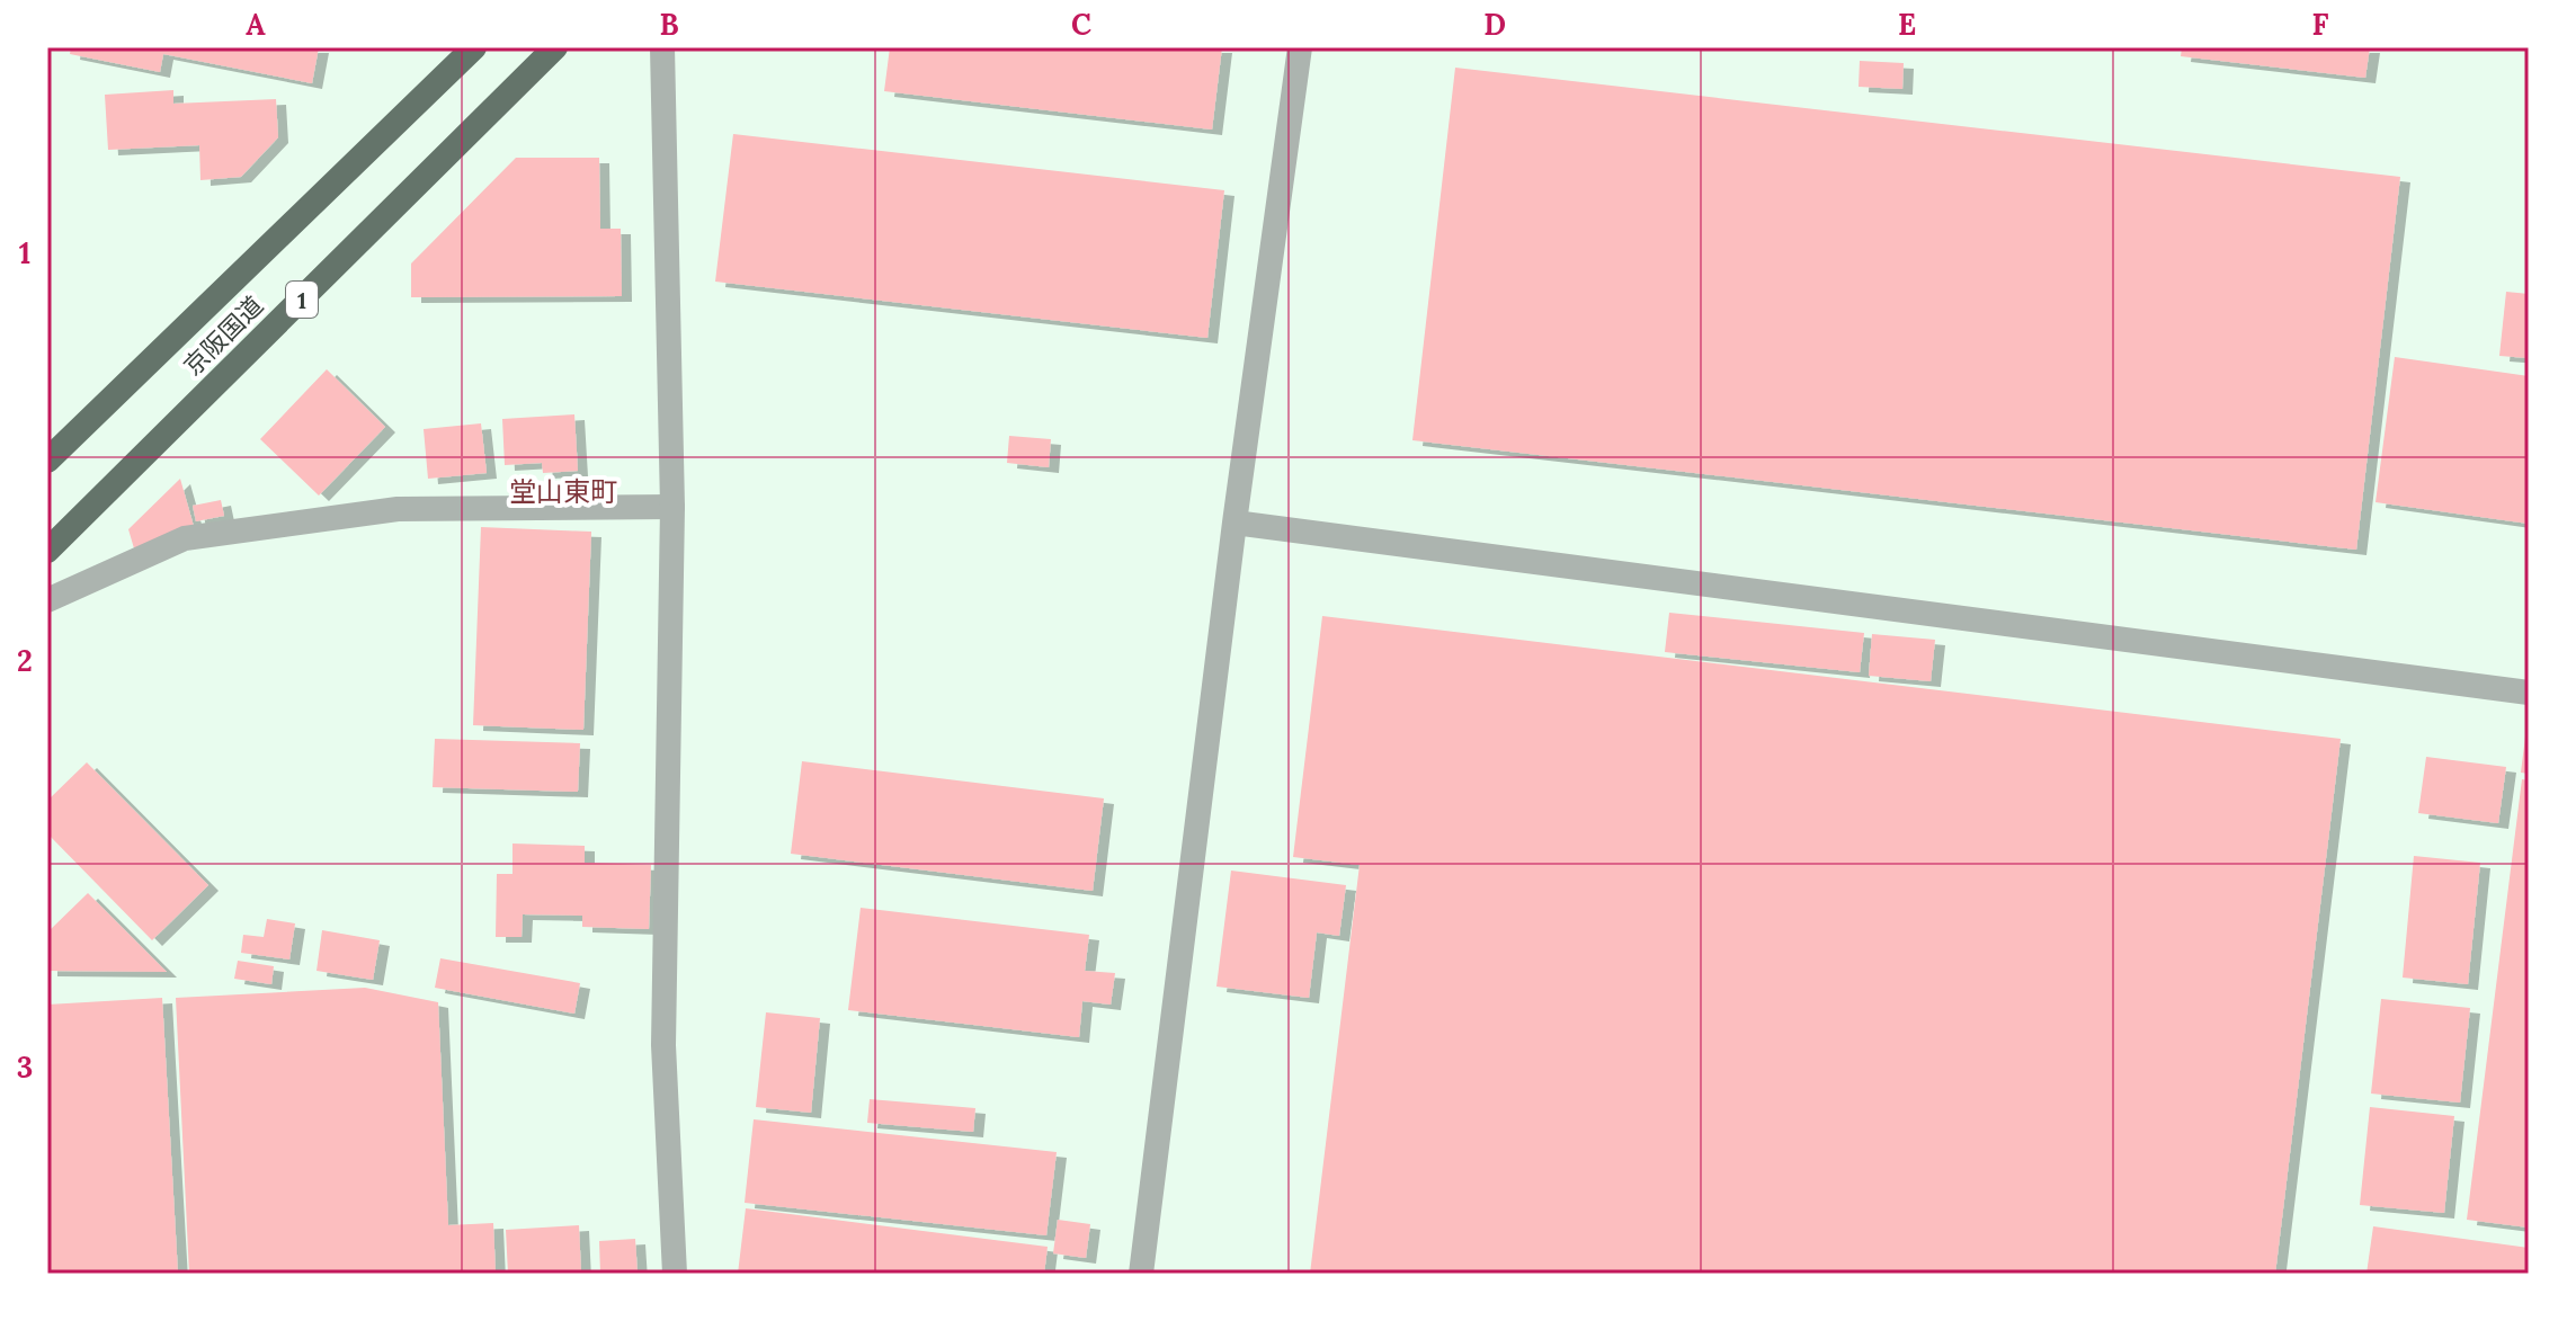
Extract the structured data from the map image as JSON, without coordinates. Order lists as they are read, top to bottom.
{
  "streets": {
    "highway": ["1", "京阪国道"]
  },
  "districts": ["堂山東町"],
  "grid": {
    "columns": [
      "A",
      "B",
      "C",
      "D",
      "E",
      "F"
    ],
    "rows": ["1", "2", "3"]
  }
}
